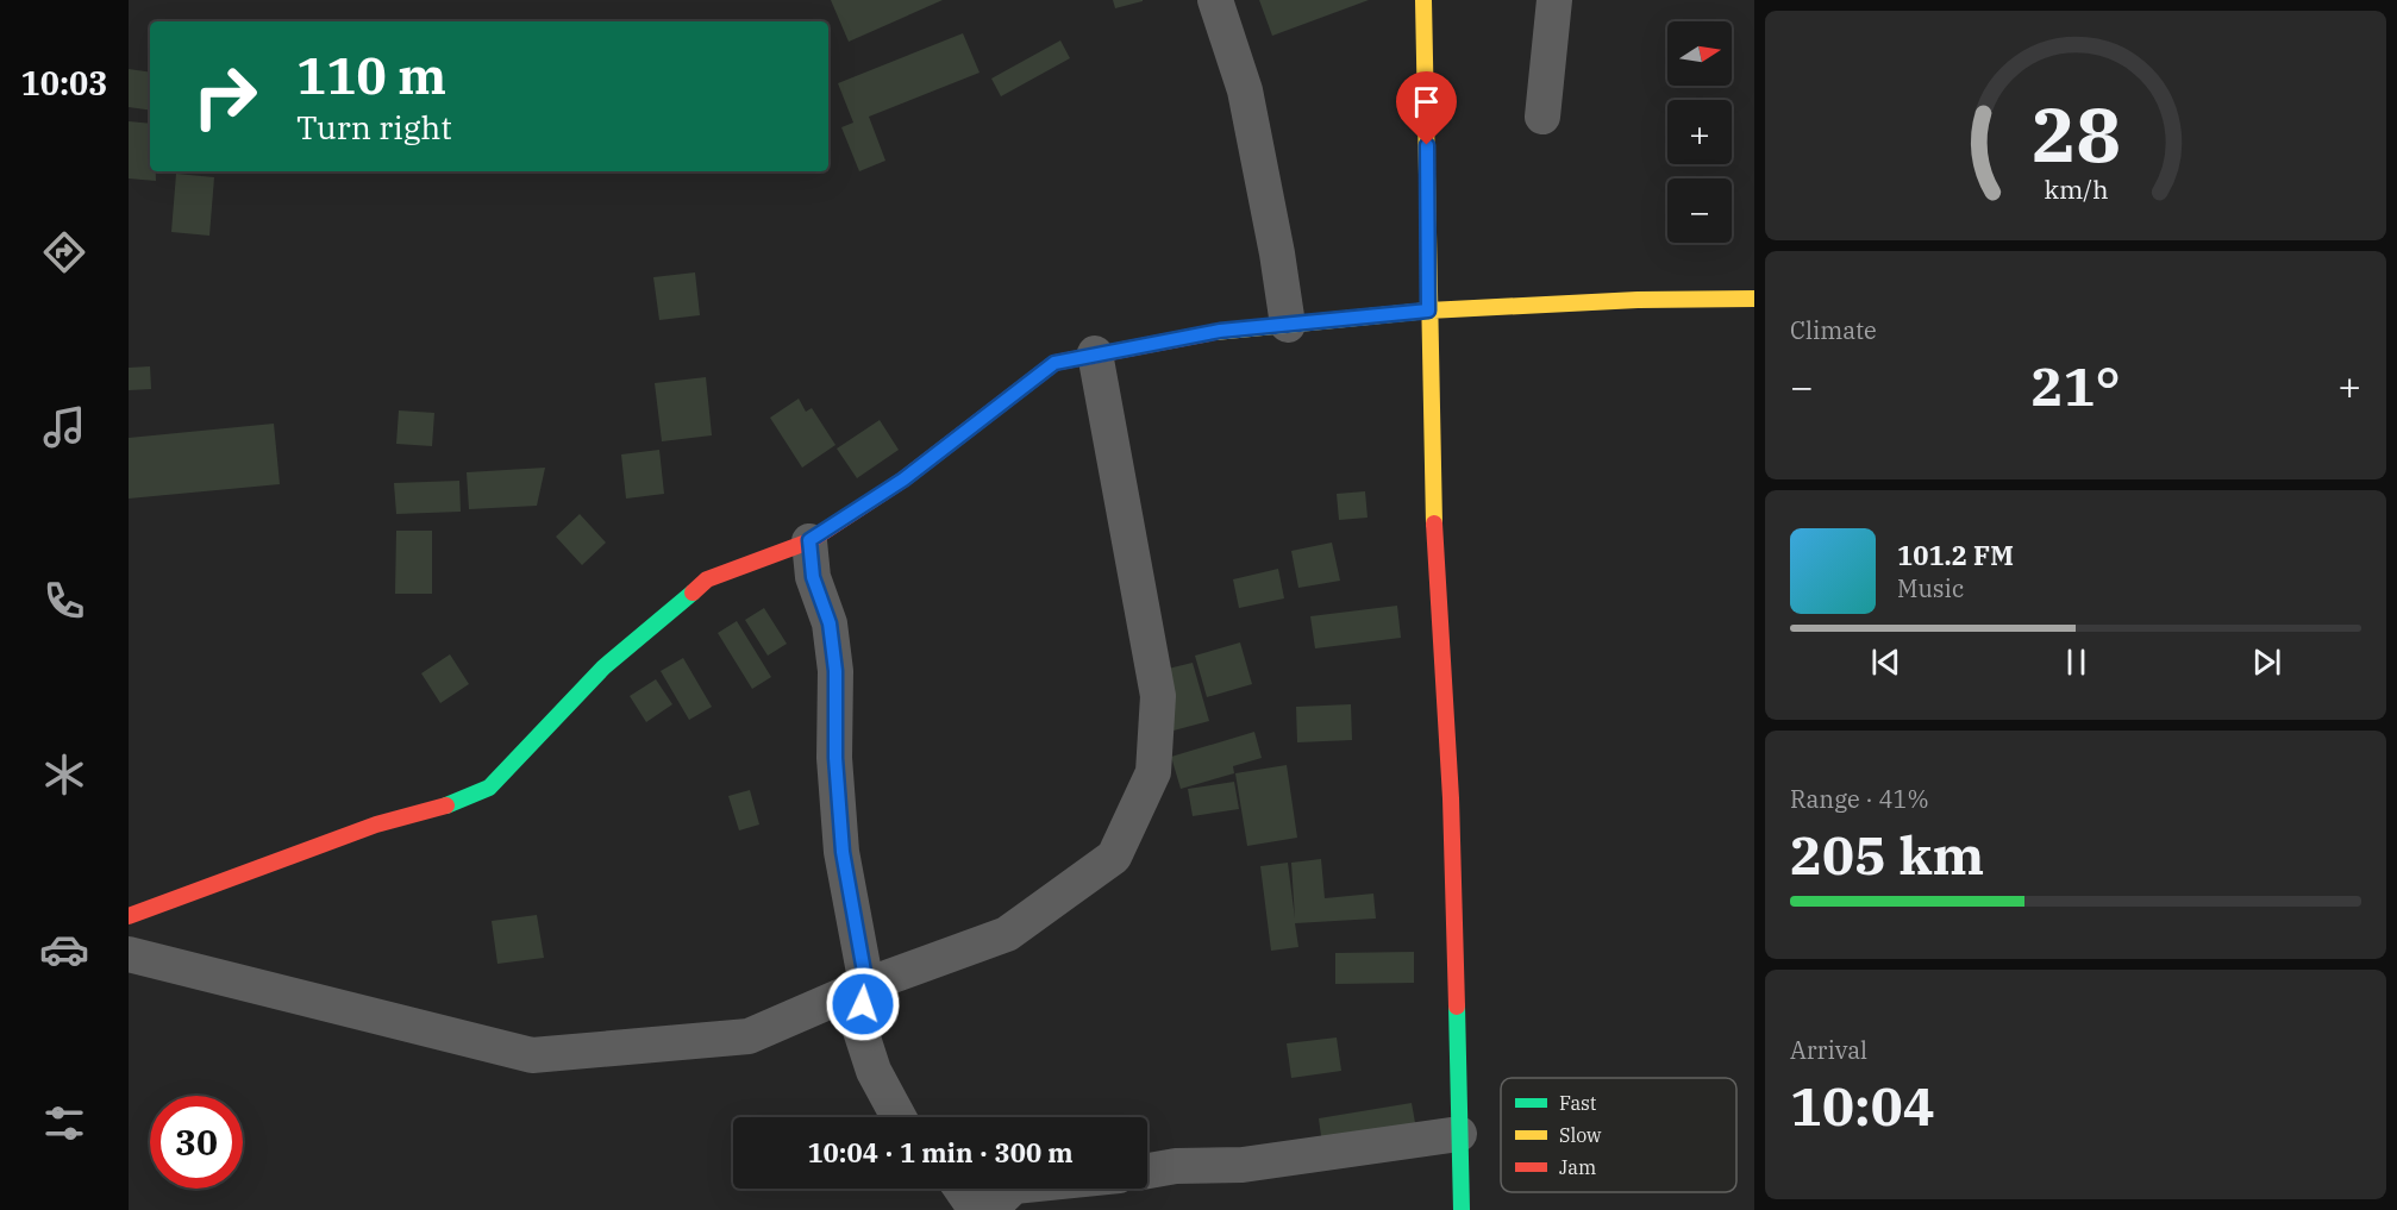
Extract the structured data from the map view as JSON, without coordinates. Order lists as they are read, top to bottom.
{
  "legend": ["Fast", "Slow", "Jam"],
  "north": "right",
  "page": {
    "tabs": "10:03",
    "map_buttons": ["+", "−"],
    "turn": ["110 m", "Turn right"],
    "tile": [
      "Climate",
      ["Range · 41%", "205 km"],
      ["Arrival", "10:04"]
    ],
    "heat": ["−", "21°", "+"],
    "song": ["101.2 FM", "Music"],
    "limit": "30",
    "trip": "10:04 · 1 min · 300 m",
    "gauge": ["28", "km/h"]
  }
}
